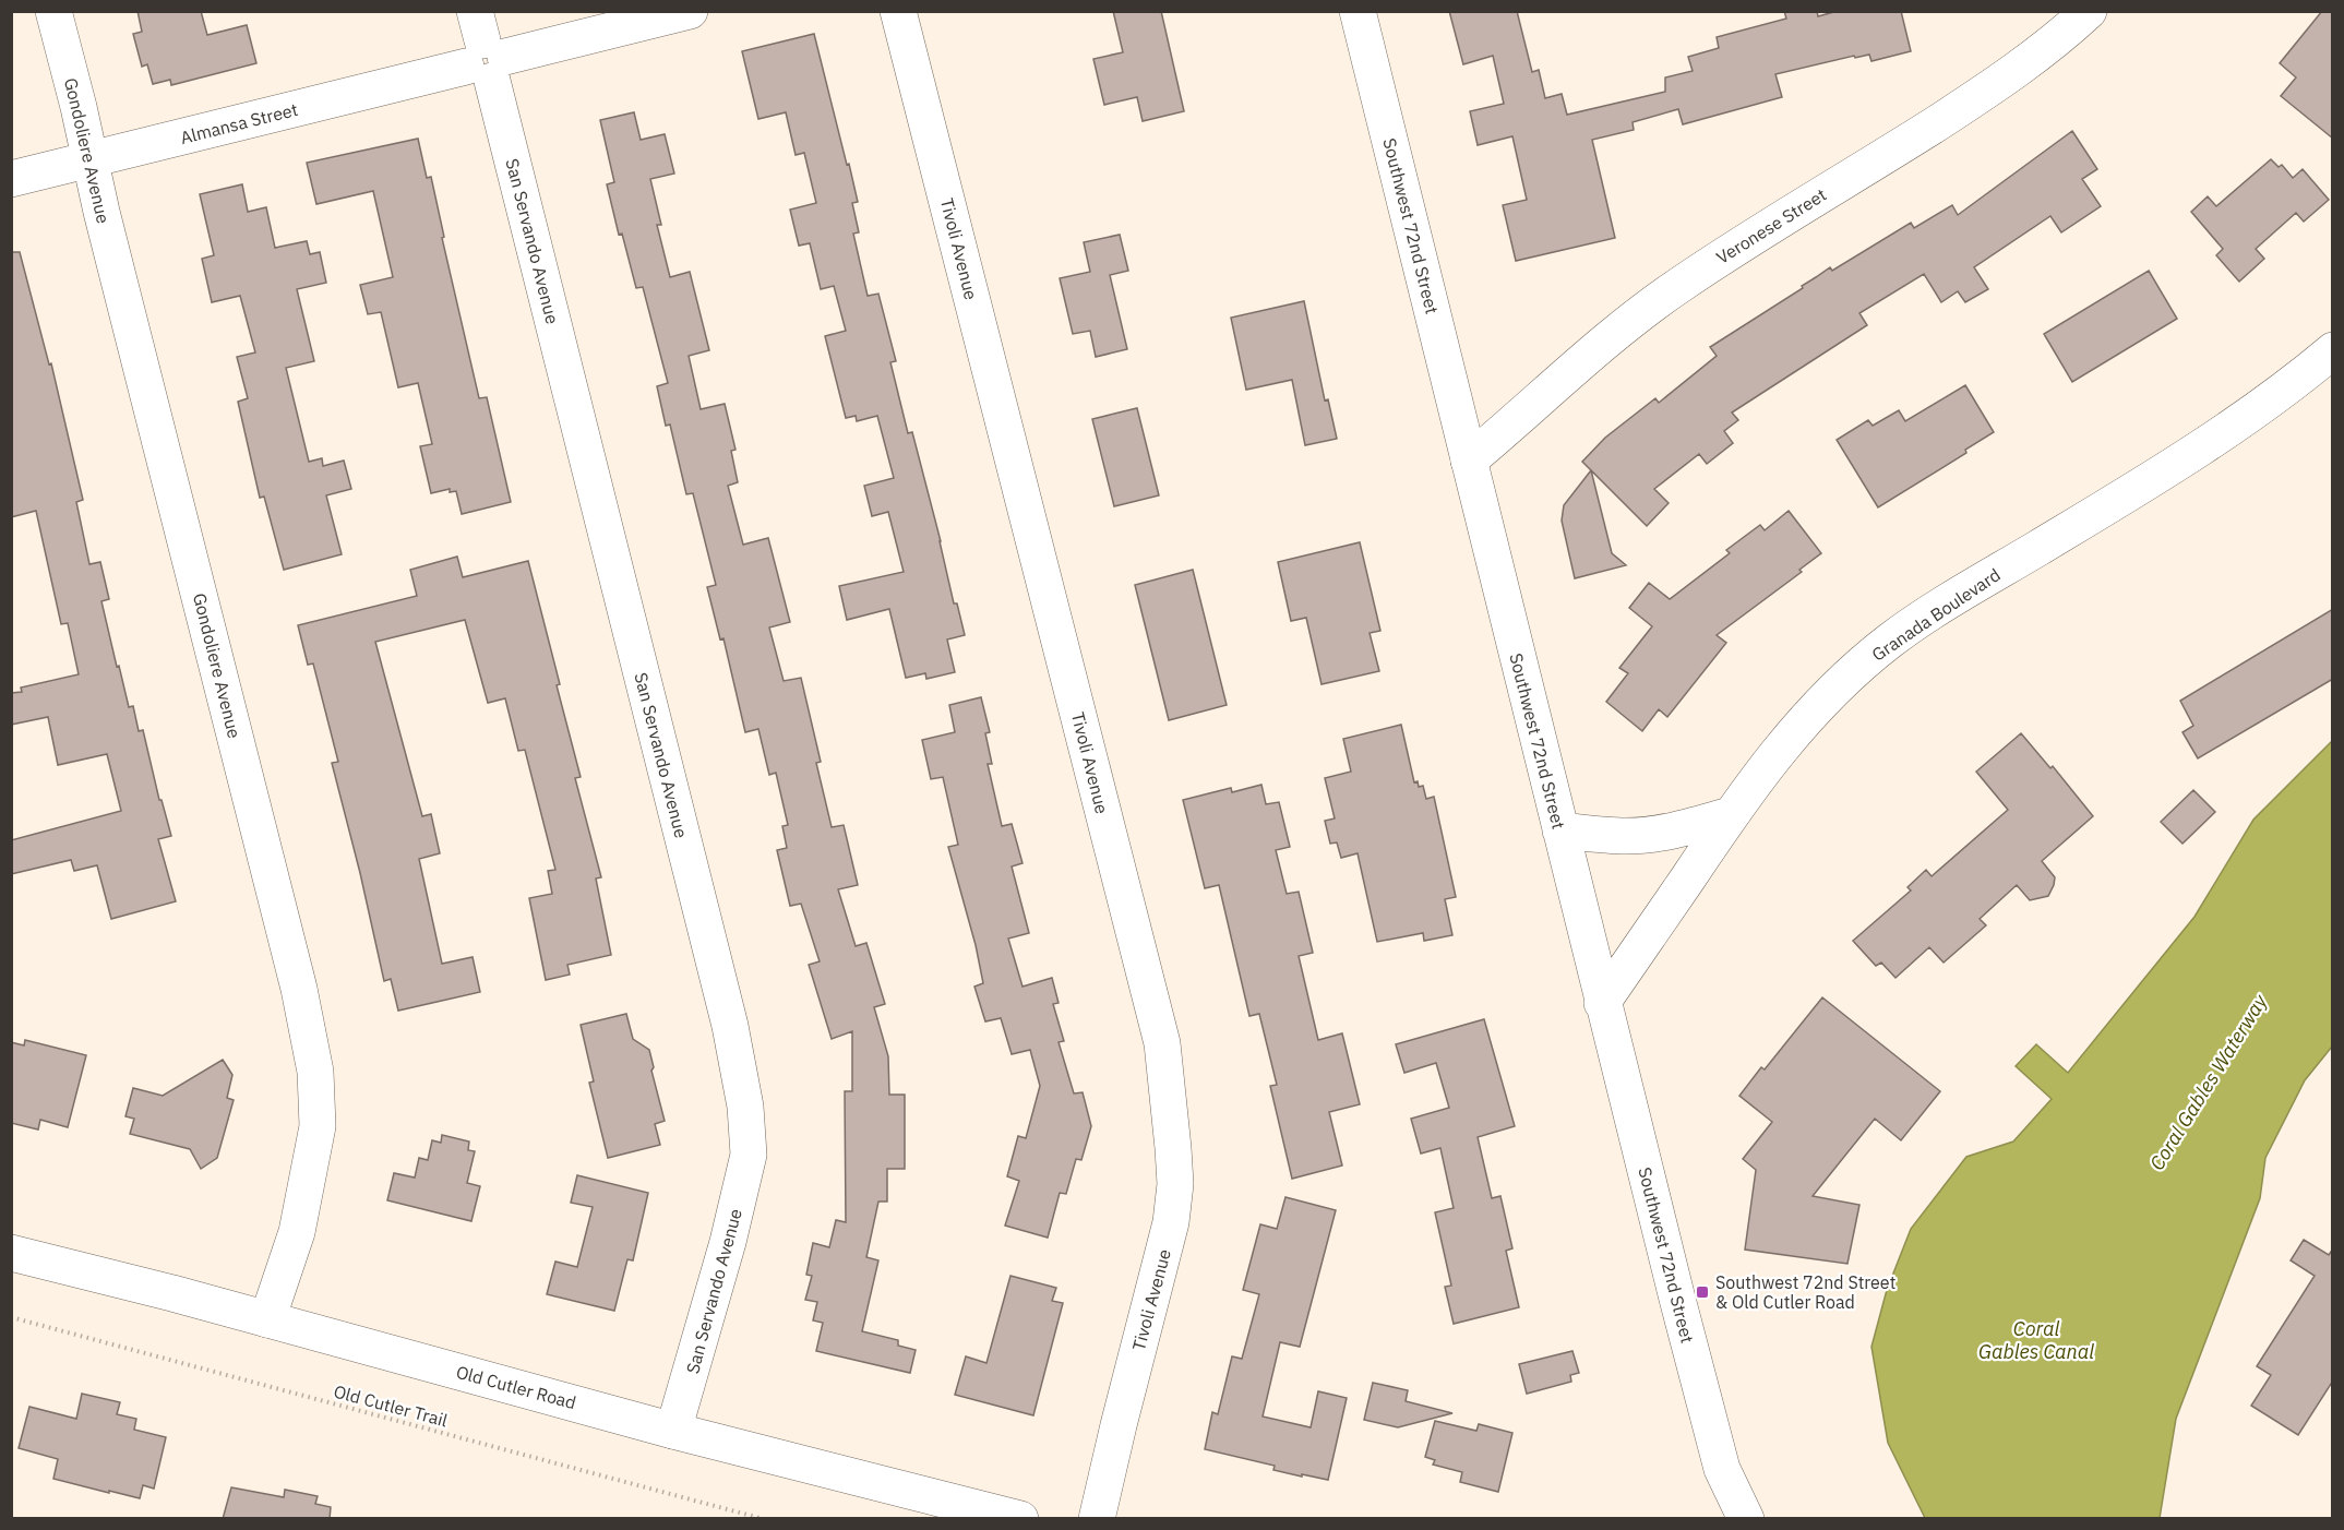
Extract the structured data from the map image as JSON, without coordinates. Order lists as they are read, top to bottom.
{
  "streets": {
    "street": [
      "Almansa Street",
      "Gondoliere Avenue",
      "Southwest 72nd Street",
      "Veronese Street",
      "San Servando Avenue",
      "Tivoli Avenue",
      "Granada Boulevard",
      "Old Cutler Road"
    ],
    "path": ["Old Cutler Trail"]
  },
  "crossings": [
    ["Almansa Street", "Gondoliere Avenue"],
    ["Almansa Street", "San Servando Avenue"],
    ["Gondoliere Avenue", "Old Cutler Road"],
    ["Southwest 72nd Street", "Veronese Street"],
    ["Southwest 72nd Street", "Granada Boulevard"],
    ["San Servando Avenue", "Old Cutler Road"]
  ],
  "water": ["Coral Gables Waterway", "Coral Gables Canal"],
  "places": {
    "transit": ["Southwest 72nd Street & Old Cutler Road"]
  }
}
